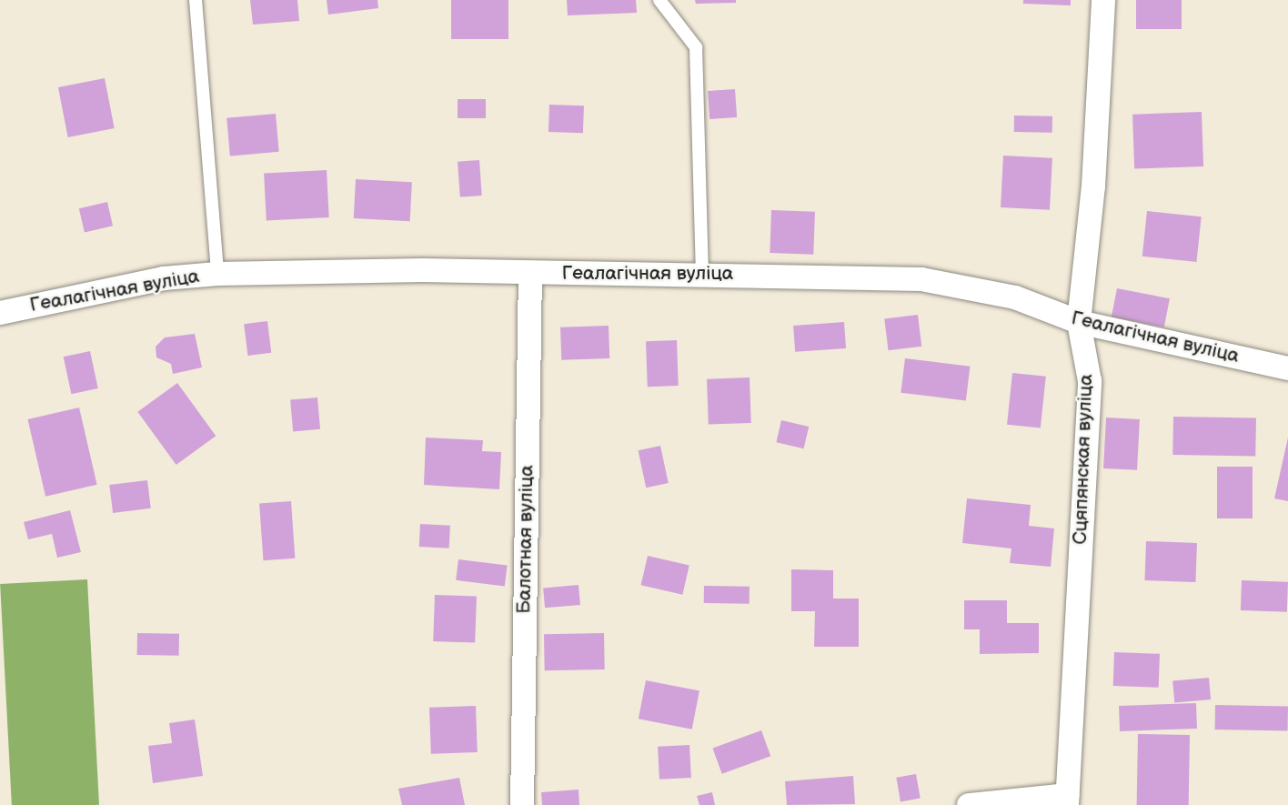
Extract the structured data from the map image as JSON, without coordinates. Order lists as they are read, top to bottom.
{
  "streets": {
    "street": ["Геалагічная вуліца", "Сцяпянская вуліца", "Балотная вуліца"]
  },
  "crossings": [
    ["Геалагічная вуліца", "Сцяпянская вуліца"],
    ["Геалагічная вуліца", "Балотная вуліца"]
  ]
}
